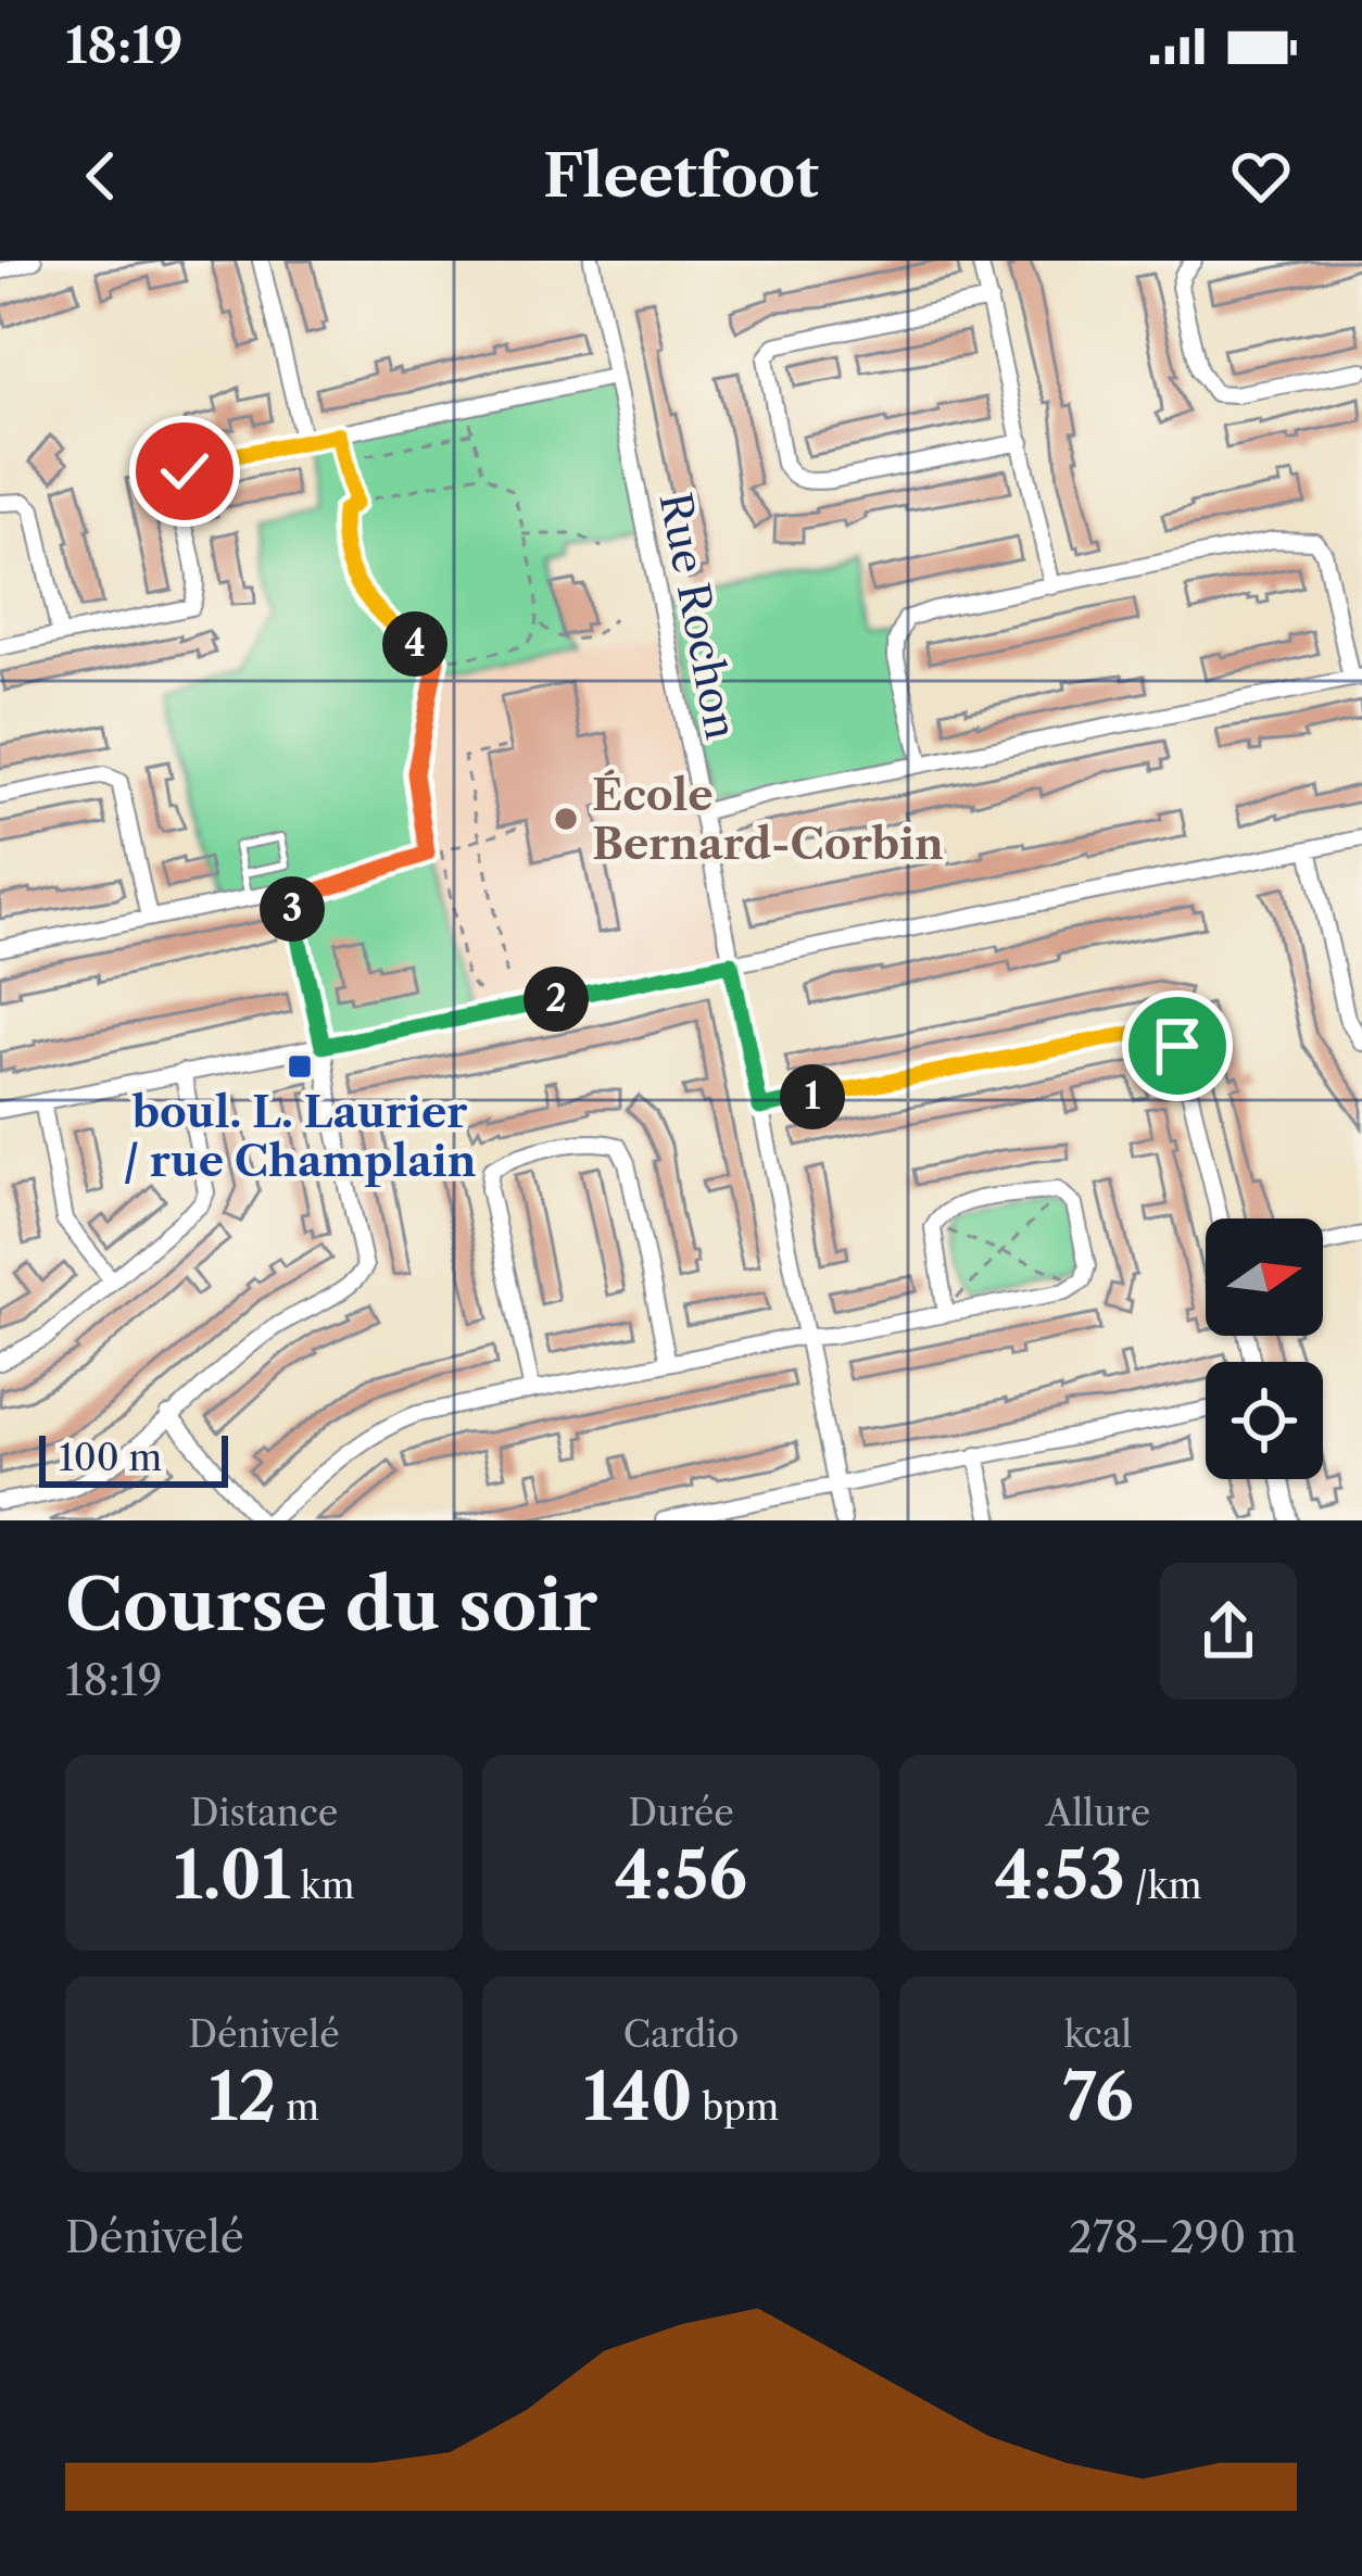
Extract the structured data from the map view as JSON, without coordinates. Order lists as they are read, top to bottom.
{
  "streets": {
    "street": ["Rue Rochon"]
  },
  "places": {
    "other": ["École Bernard-Corbin"],
    "transit": ["boul. L. Laurier / rue Champlain"]
  },
  "scale_bar": "100 m",
  "north": "right",
  "page": {
    "status": "18:19",
    "header": "Fleetfoot",
    "pins": [
      "4",
      "3",
      "2",
      "1"
    ],
    "scale": "100 m",
    "heading": ["Course du soir", "18:19"],
    "stats": [
      ["Distance", "1.01 km"],
      ["Durée", "4:56"],
      ["Allure", "4:53 /km"],
      ["Dénivelé", "12 m"],
      ["Cardio", "140 bpm"],
      ["kcal", "76"]
    ],
    "chart": ["Dénivelé", "278–290 m"]
  }
}
